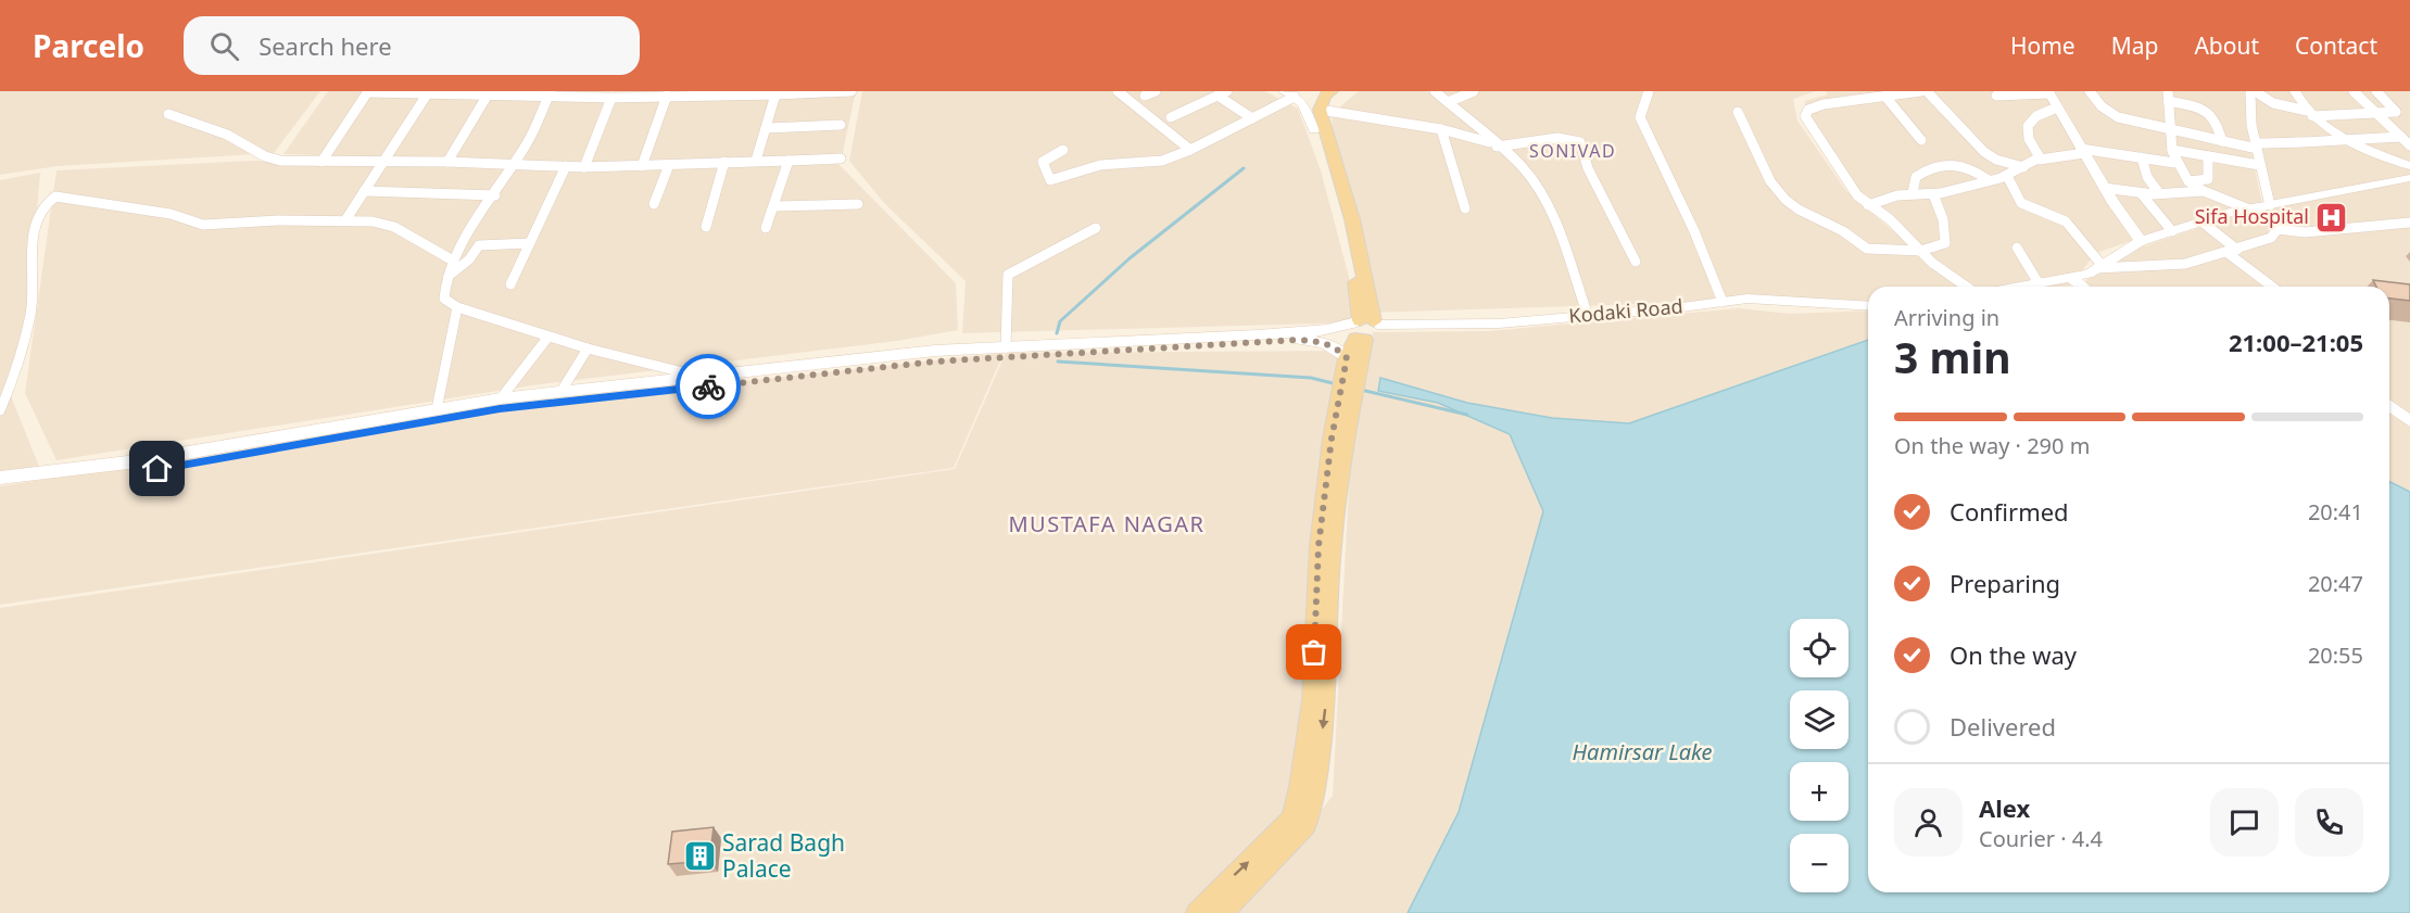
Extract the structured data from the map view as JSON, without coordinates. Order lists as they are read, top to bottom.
{
  "streets": {
    "street": ["Kodaki Road"]
  },
  "districts": ["SONIVAD", "MUSTAFA NAGAR"],
  "water": ["Hamirsar Lake"],
  "places": {
    "hospital": ["Sifa Hospital"],
    "building": ["Sarad Bagh Palace"]
  },
  "page": {
    "header": "Parcelo",
    "search": "Search here",
    "nav": [
      "Home",
      "Map",
      "About",
      "Contact"
    ],
    "heading": ["3 min", "Arriving in", "21:00–21:05"],
    "panel": ["Alex", "Courier · 4.4"],
    "bar": "On the way · 290 m",
    "list": [
      ["Confirmed", "20:41"],
      ["Preparing", "20:47"],
      ["On the way", "20:55"],
      "Delivered"
    ],
    "map_buttons": ["+", "−"]
  }
}
